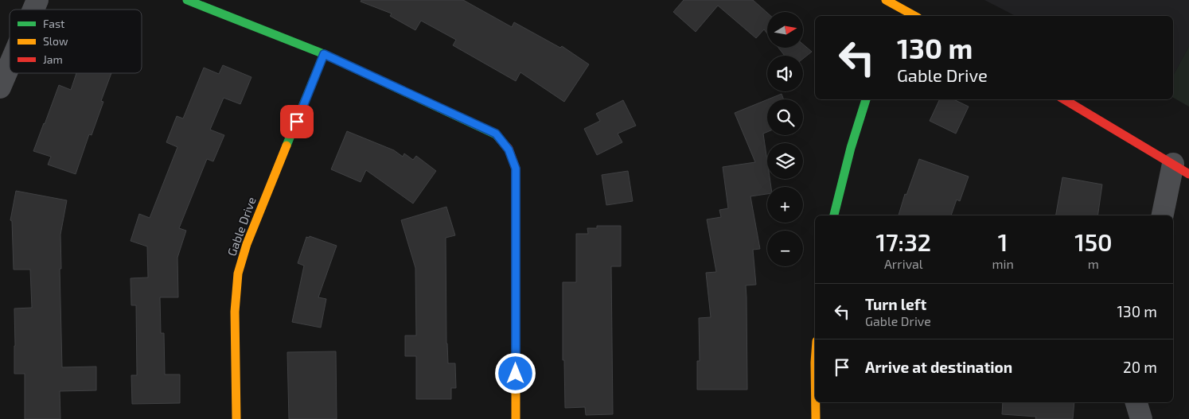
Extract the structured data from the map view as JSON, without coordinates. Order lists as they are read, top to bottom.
{
  "streets": {
    "street": ["Gable Drive"]
  },
  "legend": ["Fast", "Slow", "Jam"],
  "north": "right",
  "page": {
    "map_buttons": ["+", "−"],
    "turn": ["130 m", "Gable Drive"],
    "eta": [
      "17:32",
      "Arrival",
      "1",
      "min",
      "150",
      "m"
    ],
    "list": [
      {
        "name": "Turn left",
        "note": "Gable Drive",
        "value": "130 m"
      },
      {
        "name": "Arrive at destination",
        "value": "20 m"
      }
    ]
  }
}
